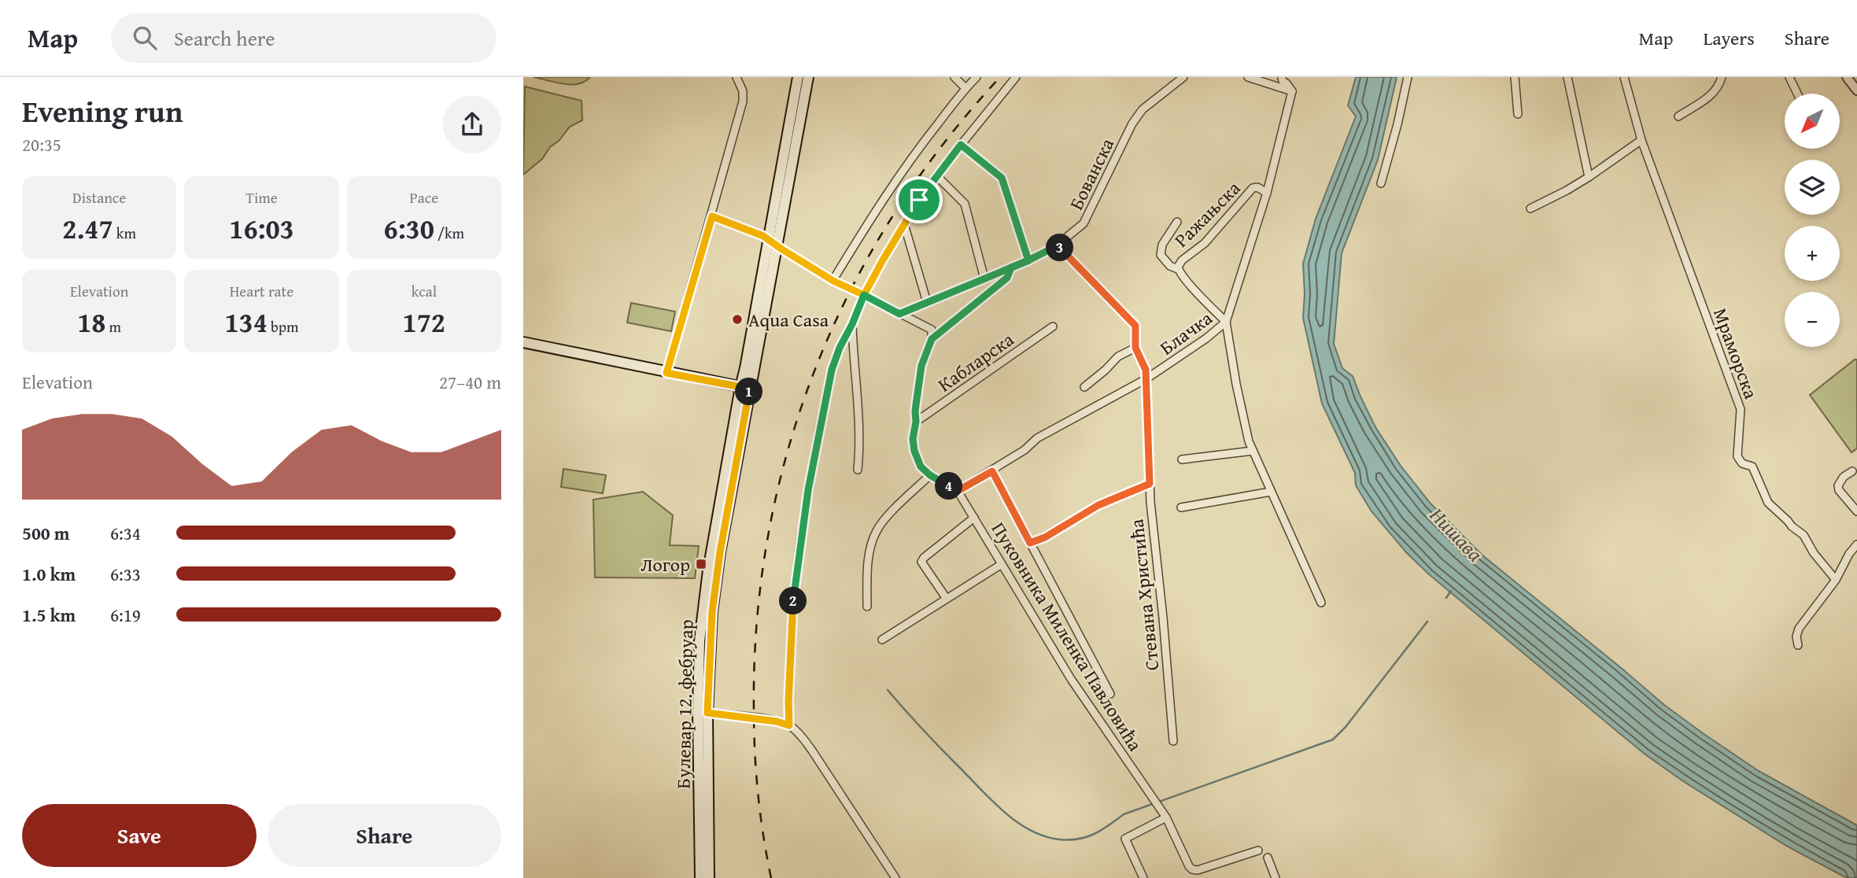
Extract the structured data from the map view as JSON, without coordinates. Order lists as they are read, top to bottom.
{
  "streets": {
    "main road": ["Булевар 12. фебруар"],
    "street": [
      "Бованска",
      "Ражањска",
      "Блачка",
      "Мраморска",
      "Кабларска",
      "Стевана Христића",
      "Пуковника Миленка Павловића"
    ]
  },
  "crossings": [
    ["Бованска", "Стевана Христића"],
    ["Ражањска", "Блачка"],
    ["Блачка", "Стевана Христића"],
    ["Блачка", "Пуковника Миленка Павловића"]
  ],
  "water": ["Нишава"],
  "places": {
    "other": ["Aqua Casa"],
    "transit": ["Логор"]
  },
  "north": "bottom left",
  "page": {
    "header": "Map",
    "search": "Search here",
    "nav": ["Map", "Layers", "Share"],
    "heading": ["Evening run", "20:35"],
    "map_buttons": ["+", "−"],
    "stats": [
      ["Distance", "2.47 km"],
      ["Time", "16:03"],
      ["Pace", "6:30 /km"],
      ["Elevation", "18 m"],
      ["Heart rate", "134 bpm"],
      ["kcal", "172"]
    ],
    "pins": [
      "3",
      "1",
      "4",
      "2"
    ],
    "chart": ["Elevation", "27–40 m"],
    "list": [
      {
        "name": "500 m",
        "note": "6:34"
      },
      {
        "name": "1.0 km",
        "note": "6:33"
      },
      {
        "name": "1.5 km",
        "note": "6:19"
      }
    ],
    "buttons": ["Save", "Share"]
  }
}
